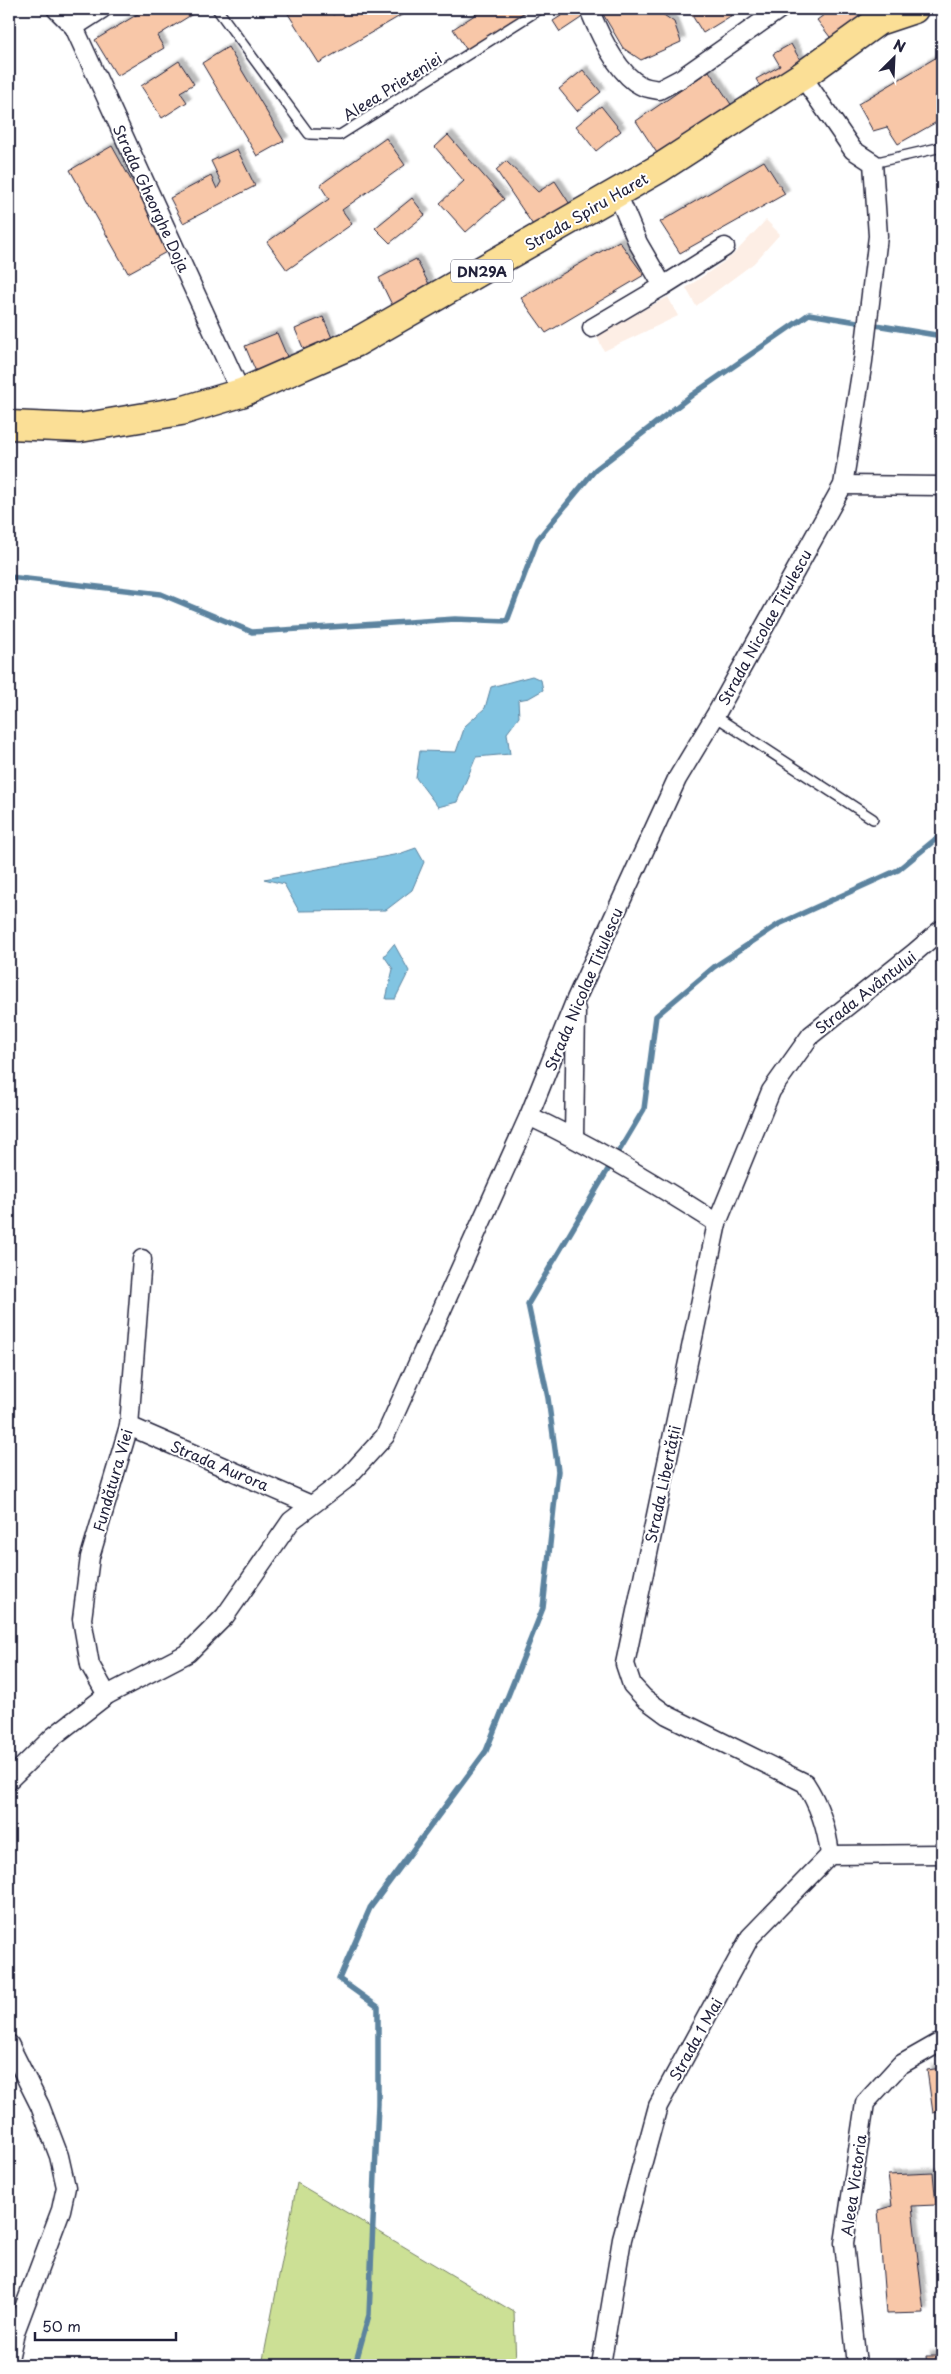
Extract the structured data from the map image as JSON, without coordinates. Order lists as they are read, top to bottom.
{
  "streets": {
    "main road": ["Strada Spiru Haret", "DN29A"],
    "street": [
      "Strada Gheorghe Doja",
      "Strada Nicolae Titulescu",
      "Strada Avântului",
      "Strada Aurora",
      "Fundătura Viei",
      "Strada Libertății",
      "Strada 1 Mai",
      "Aleea Victoria"
    ],
    "lane": ["Aleea Prieteniei"]
  },
  "crossings": [
    ["Strada Gheorghe Doja", "Strada Spiru Haret"],
    ["Strada Nicolae Titulescu", "Strada Aurora"],
    ["Strada Nicolae Titulescu", "Fundătura Viei"],
    ["Strada Avântului", "Strada Libertății"],
    ["Strada Aurora", "Fundătura Viei"],
    ["Strada Libertății", "Strada 1 Mai"]
  ],
  "scale_bar": "50 m",
  "north": "top right"
}
